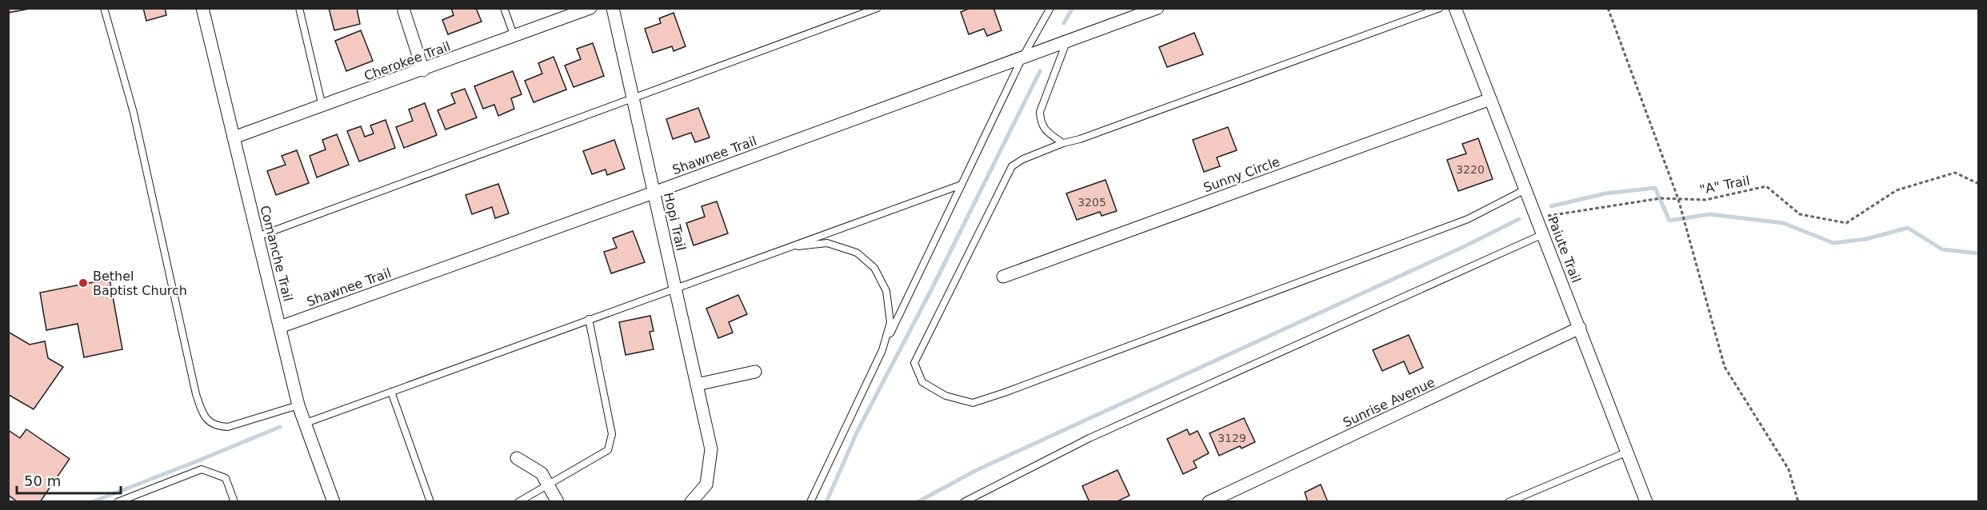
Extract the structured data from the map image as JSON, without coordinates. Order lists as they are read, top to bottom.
{
  "streets": {
    "street": [
      "Cherokee Trail",
      "Shawnee Trail",
      "Sunny Circle",
      "Hopi Trail",
      "Paiute Trail",
      "Comanche Trail",
      "Sunrise Avenue"
    ],
    "path": ["\"A\" Trail"]
  },
  "crossings": [
    ["Cherokee Trail", "Comanche Trail"],
    ["Shawnee Trail", "Hopi Trail"],
    ["Shawnee Trail", "Comanche Trail"],
    ["Sunny Circle", "Paiute Trail"],
    ["\"A\" Trail", "Paiute Trail"],
    ["Paiute Trail", "Sunrise Avenue"]
  ],
  "places": ["Bethel Baptist Church"],
  "house_numbers": ["3220", "3205", "3129"],
  "scale_bar": "50 m"
}
